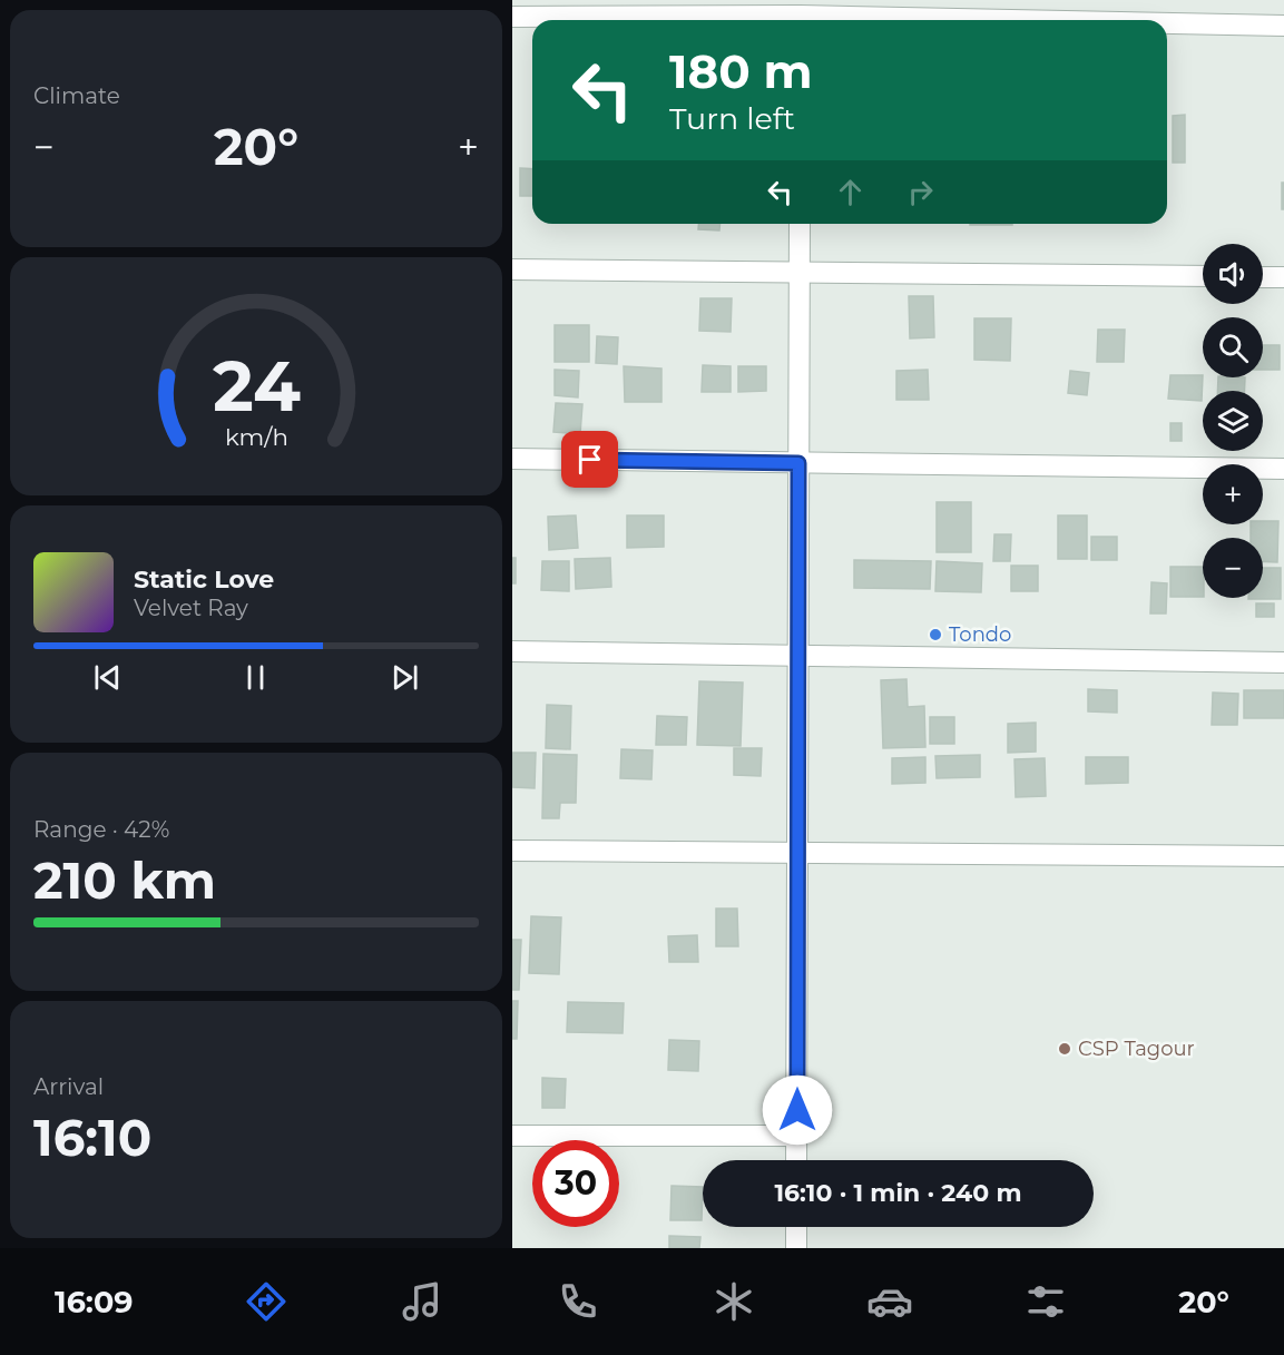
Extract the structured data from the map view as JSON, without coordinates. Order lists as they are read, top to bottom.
{
  "places": ["Tondo", "CSP Tagour"],
  "page": {
    "tile": [
      "Climate",
      ["Range · 42%", "210 km"],
      ["Arrival", "16:10"]
    ],
    "turn": ["180 m", "Turn left"],
    "heat": ["−", "20°", "+"],
    "map_buttons": ["+", "−"],
    "song": ["Static Love", "Velvet Ray"],
    "limit": "30",
    "trip": "16:10 · 1 min · 240 m",
    "tabs": ["16:09", "20°"],
    "gauge": ["24", "km/h"]
  }
}
